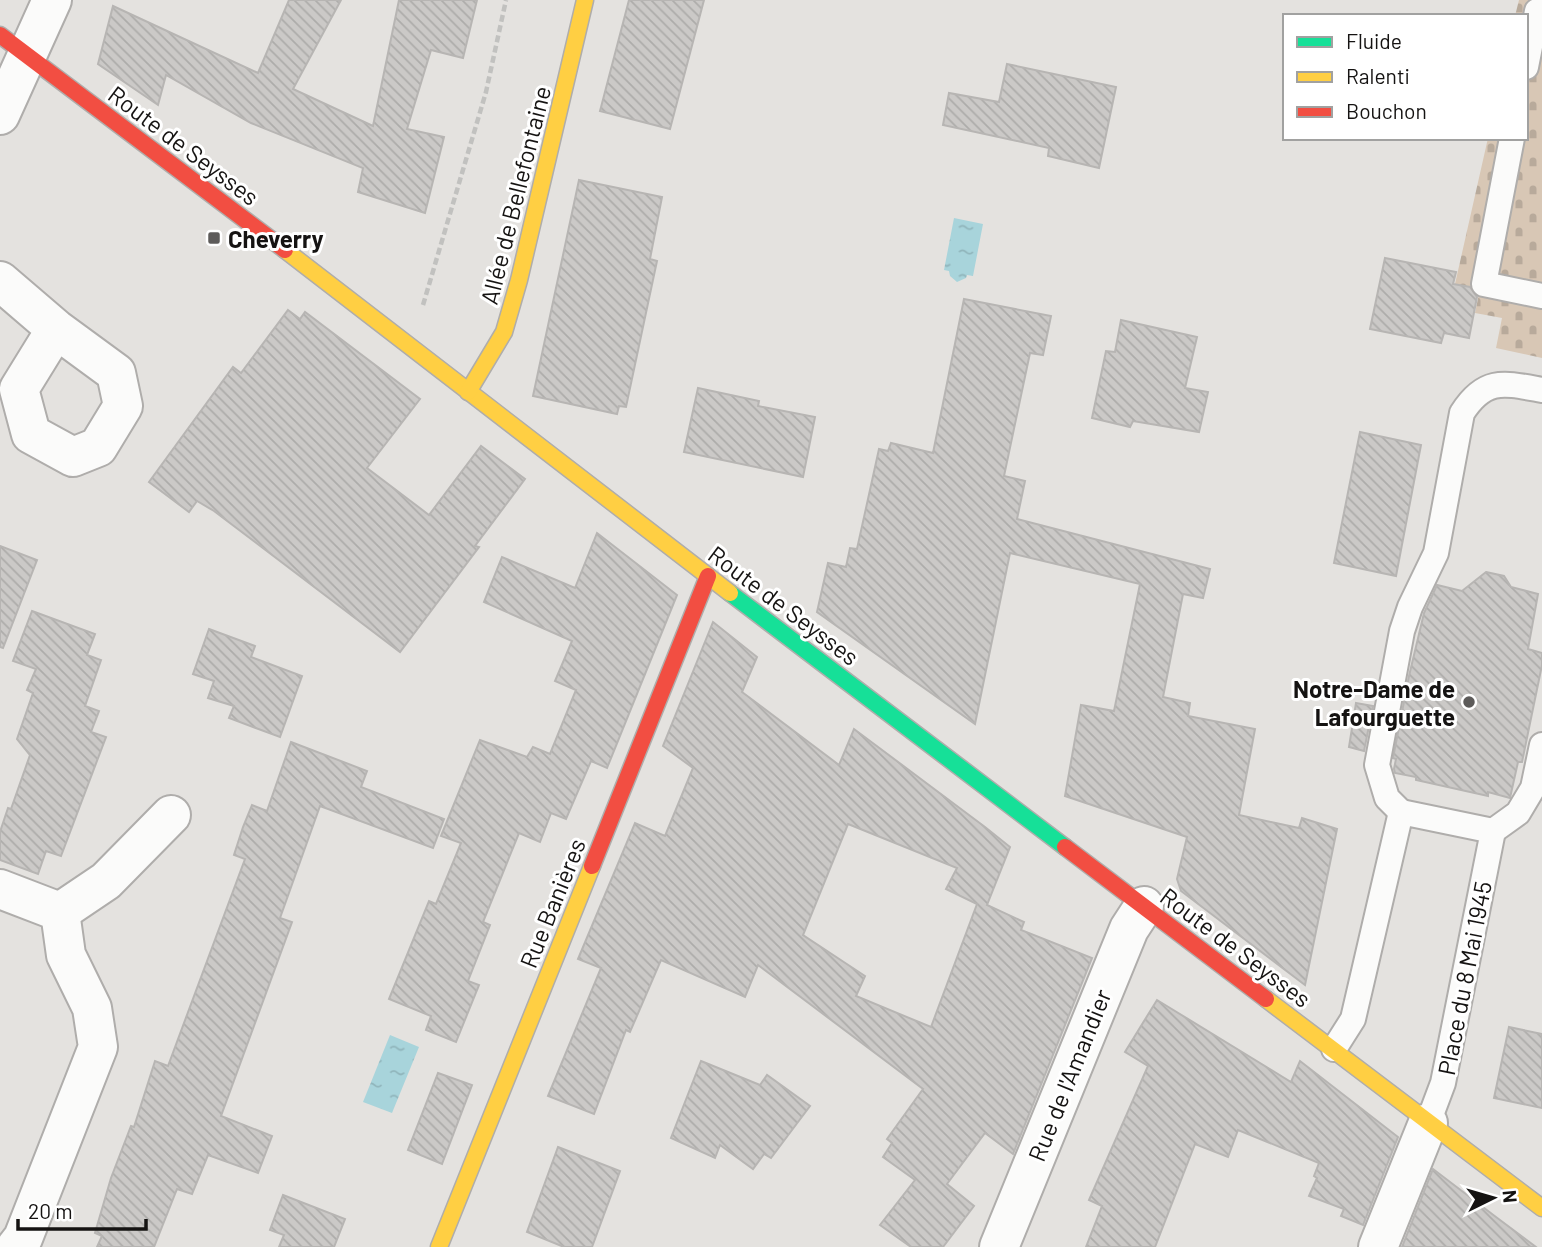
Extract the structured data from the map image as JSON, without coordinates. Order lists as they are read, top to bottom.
{
  "streets": {
    "main road": ["Route de Seysses", "Allée de Bellefontaine", "Rue Banières"],
    "street": ["Rue de l'Amandier"],
    "lane": ["Place du 8 Mai 1945"]
  },
  "crossings": [
    ["Route de Seysses", "Allée de Bellefontaine"],
    ["Route de Seysses", "Rue Banières"],
    ["Route de Seysses", "Place du 8 Mai 1945"],
    ["Route de Seysses", "Rue de l'Amandier"]
  ],
  "places": {
    "transit": ["Cheverry"],
    "other": ["Notre-Dame de Lafourguette"]
  },
  "legend": ["Fluide", "Ralenti", "Bouchon"],
  "scale_bar": "20 m",
  "north": "right"
}
